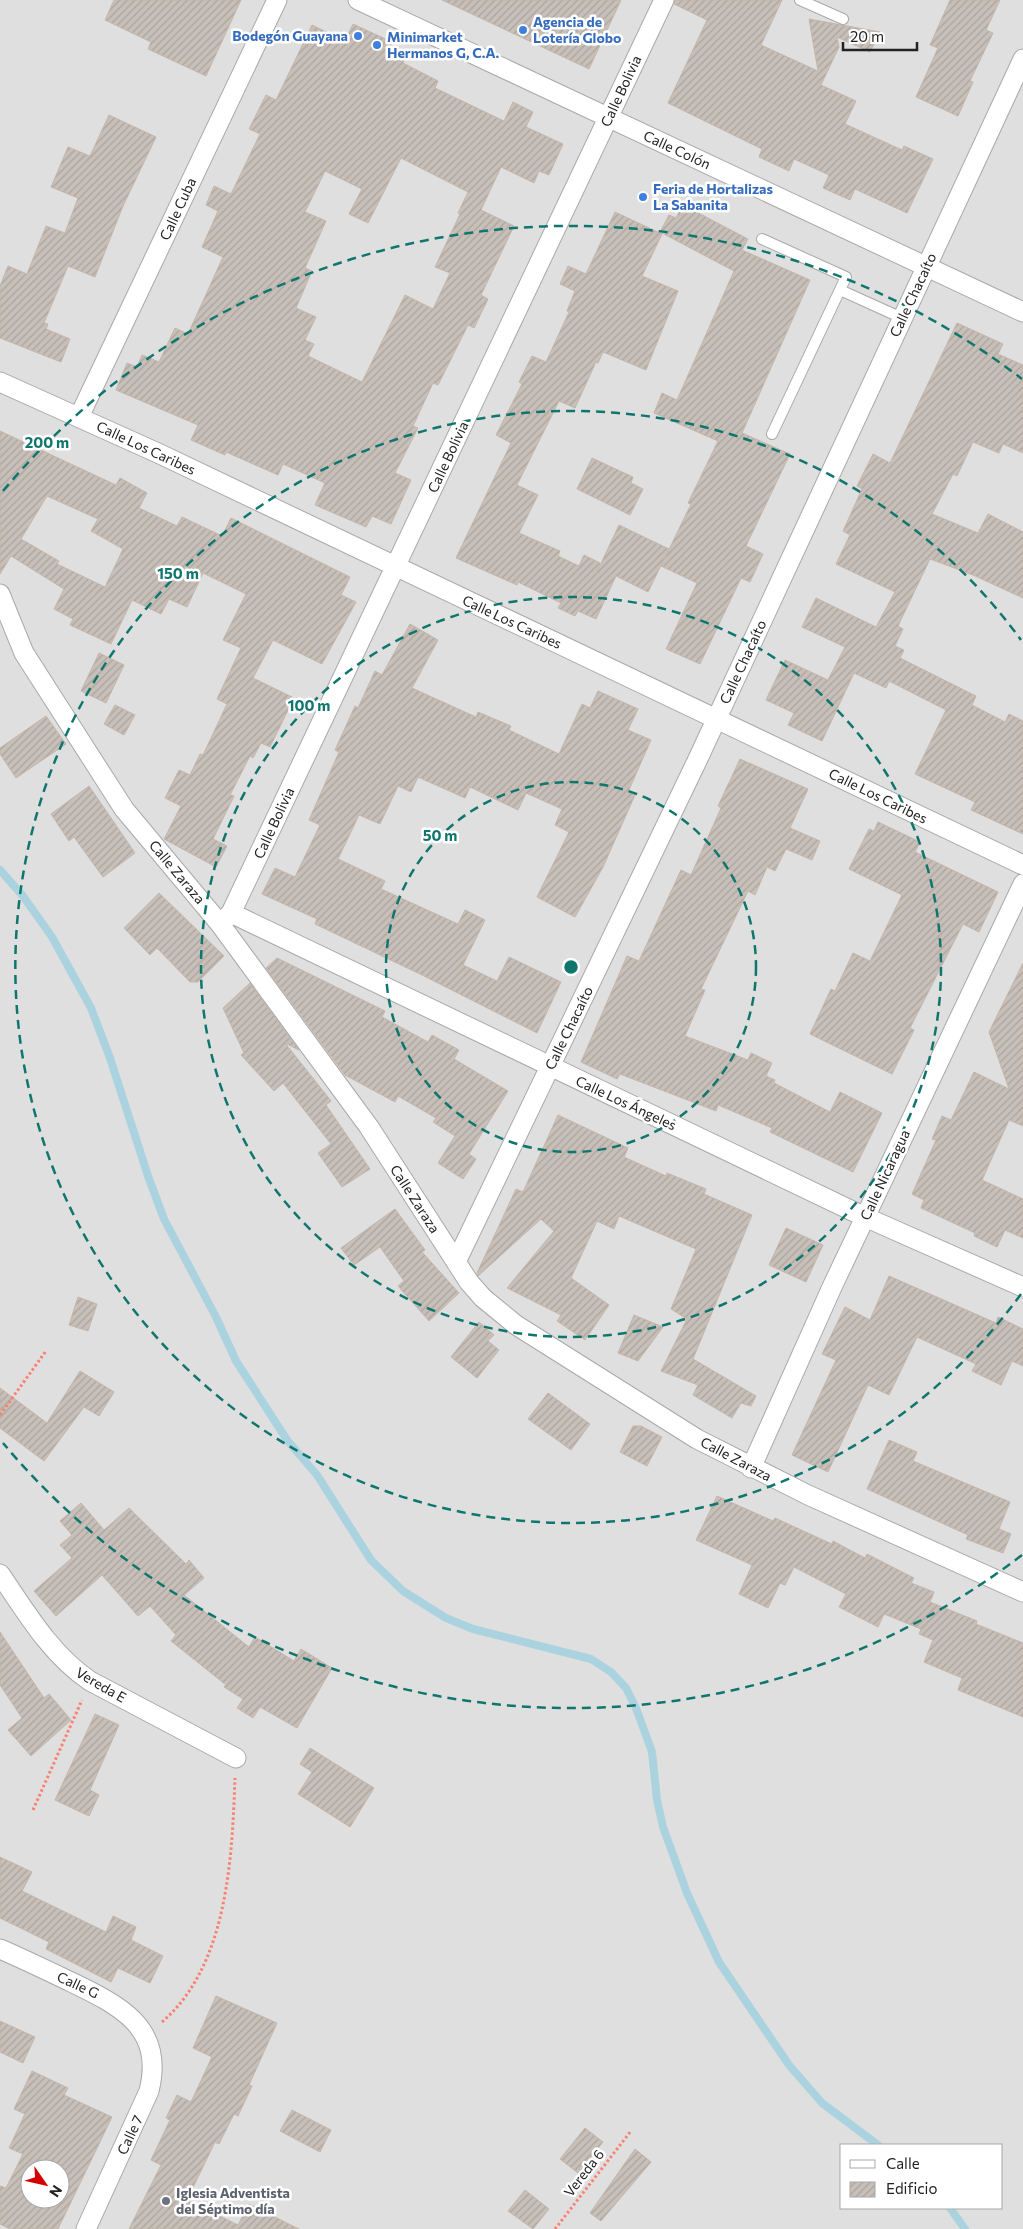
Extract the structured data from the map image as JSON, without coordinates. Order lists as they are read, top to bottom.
{
  "streets": {
    "street": [
      "Calle Bolivia",
      "Calle Colón",
      "Calle Cuba",
      "Calle Chacaíto",
      "Calle Los Caribes",
      "Calle Zaraza",
      "Calle Los Ángeles",
      "Calle Nicaragua",
      "Vereda E",
      "Calle G",
      "Calle 7"
    ],
    "path": ["Vereda 6"]
  },
  "crossings": [
    ["Calle Bolivia", "Calle Colón"],
    ["Calle Bolivia", "Calle Los Caribes"],
    ["Calle Bolivia", "Calle Zaraza"],
    ["Calle Bolivia", "Calle Los Ángeles"],
    ["Calle Colón", "Calle Chacaíto"],
    ["Calle Cuba", "Calle Los Caribes"],
    ["Calle Chacaíto", "Calle Los Caribes"],
    ["Calle Chacaíto", "Calle Zaraza"],
    ["Calle Chacaíto", "Calle Los Ángeles"],
    ["Calle Zaraza", "Calle Los Ángeles"],
    ["Calle Zaraza", "Calle Nicaragua"],
    ["Calle Los Ángeles", "Calle Nicaragua"],
    ["Calle G", "Calle 7"]
  ],
  "places": [
    "Agencia de Lotería Globo",
    "Bodegón Guayana",
    "Minimarket Hermanos G, C.A.",
    "Feria de Hortalizas La Sabanita",
    "Iglesia Adventista del Séptimo día"
  ],
  "legend": ["Calle", "Edificio"],
  "scale_bar": "20 m",
  "north": "bottom right",
  "rings": [
    "200 m",
    "150 m",
    "100 m",
    "50 m"
  ]
}
